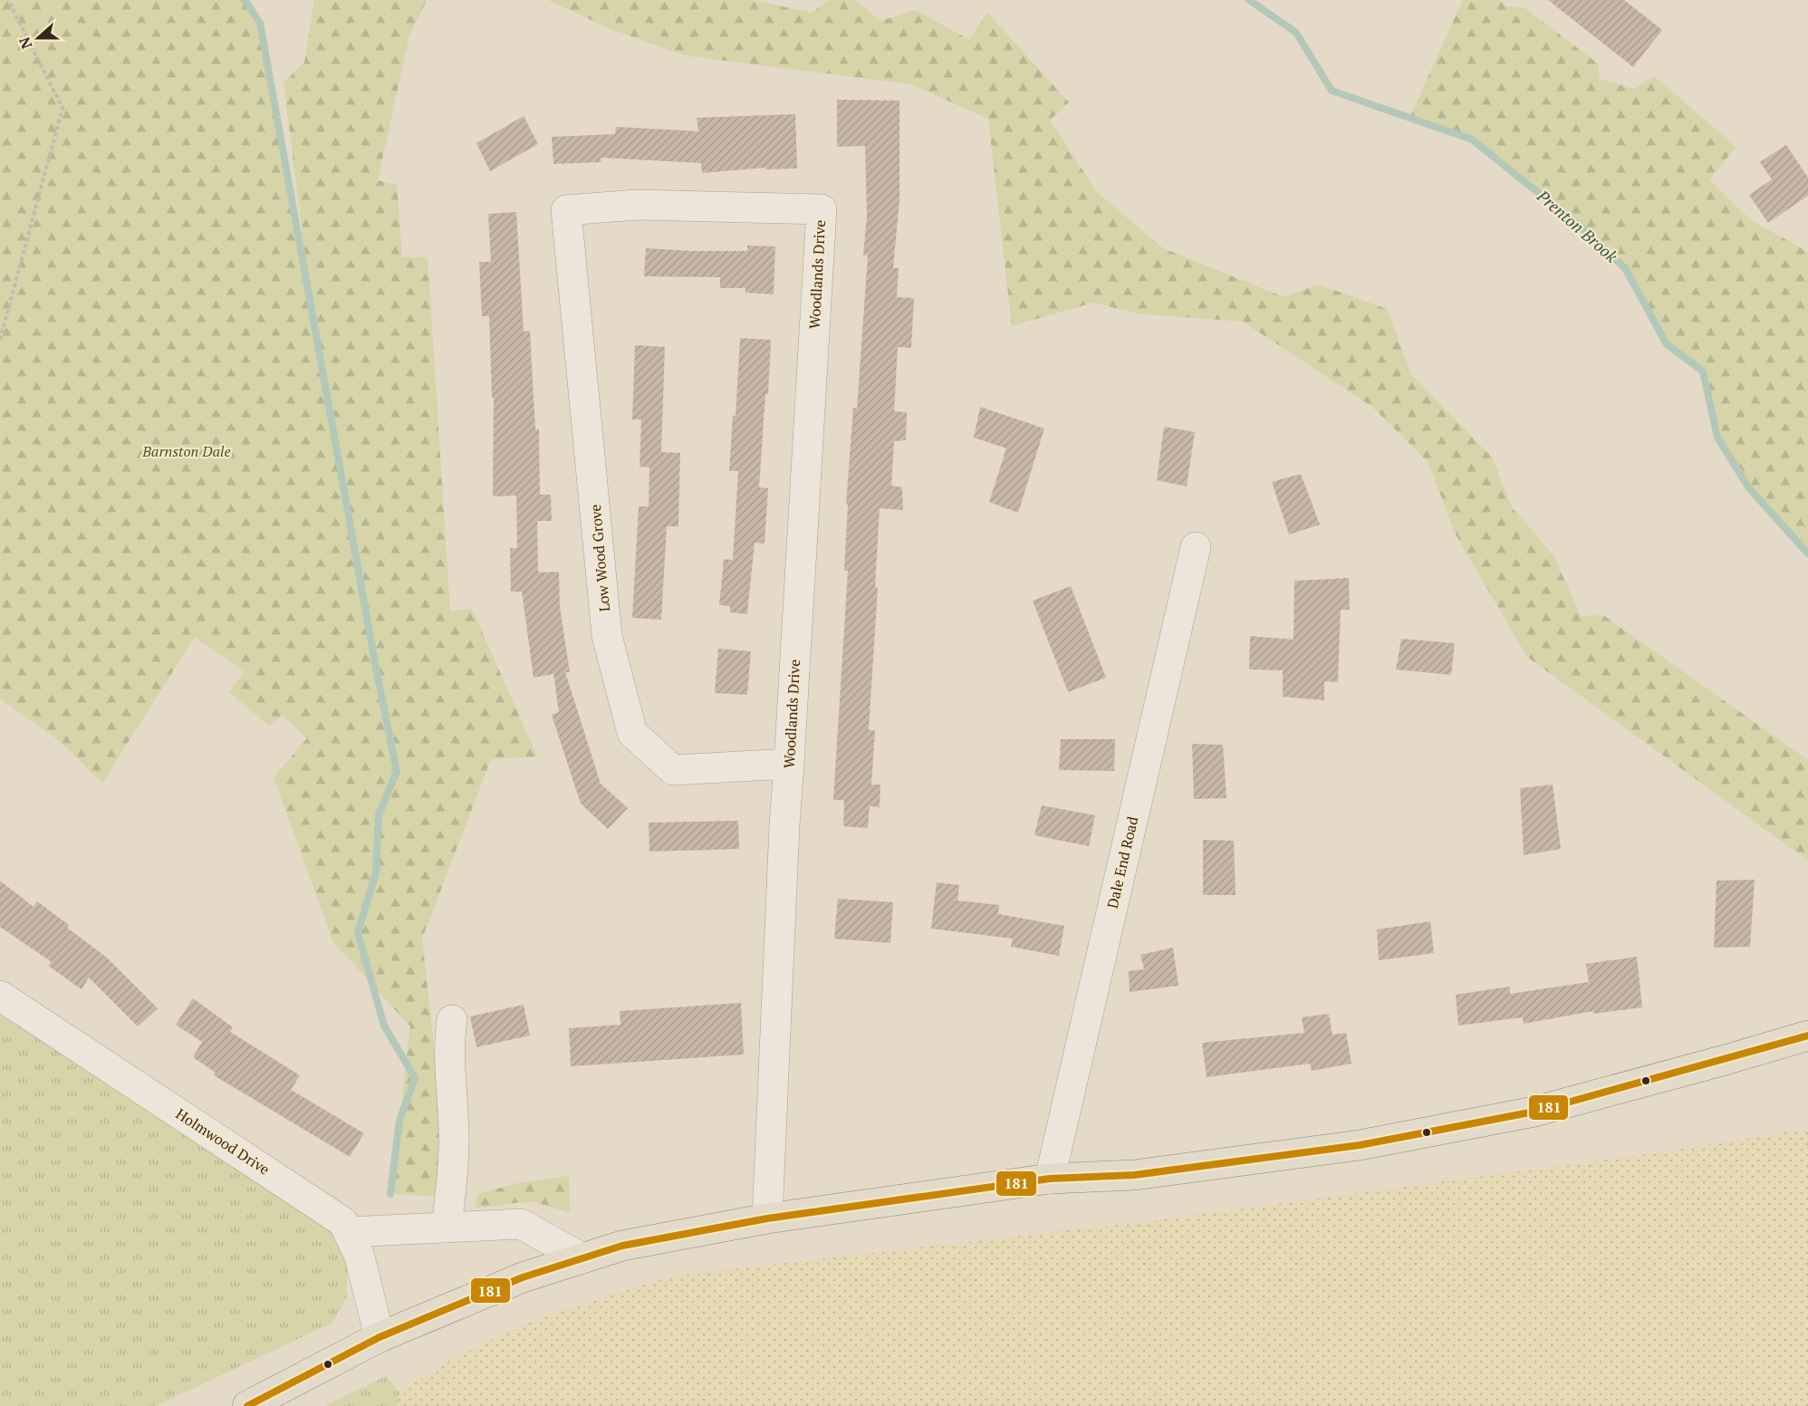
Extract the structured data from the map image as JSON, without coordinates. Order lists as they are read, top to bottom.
{
  "streets": {
    "street": [
      "Woodlands Drive",
      "Low Wood Grove",
      "Dale End Road",
      "Holmwood Drive"
    ]
  },
  "crossings": [
    ["Woodlands Drive", "Low Wood Grove"]
  ],
  "water": ["Prenton Brook"],
  "parks": ["Barnston Dale"],
  "lines": ["transit line 181"],
  "north": "left"
}
